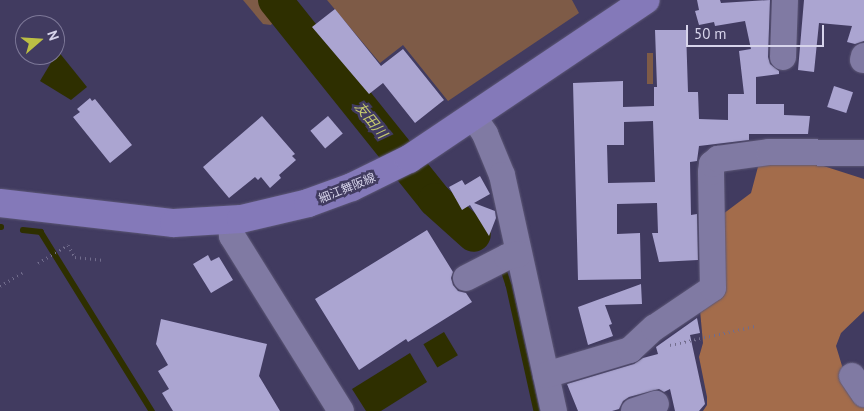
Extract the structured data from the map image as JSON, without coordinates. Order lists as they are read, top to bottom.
{
  "streets": {
    "main road": ["細江舞阪線"]
  },
  "water": ["友田川"],
  "scale_bar": "50 m",
  "north": "right"
}
